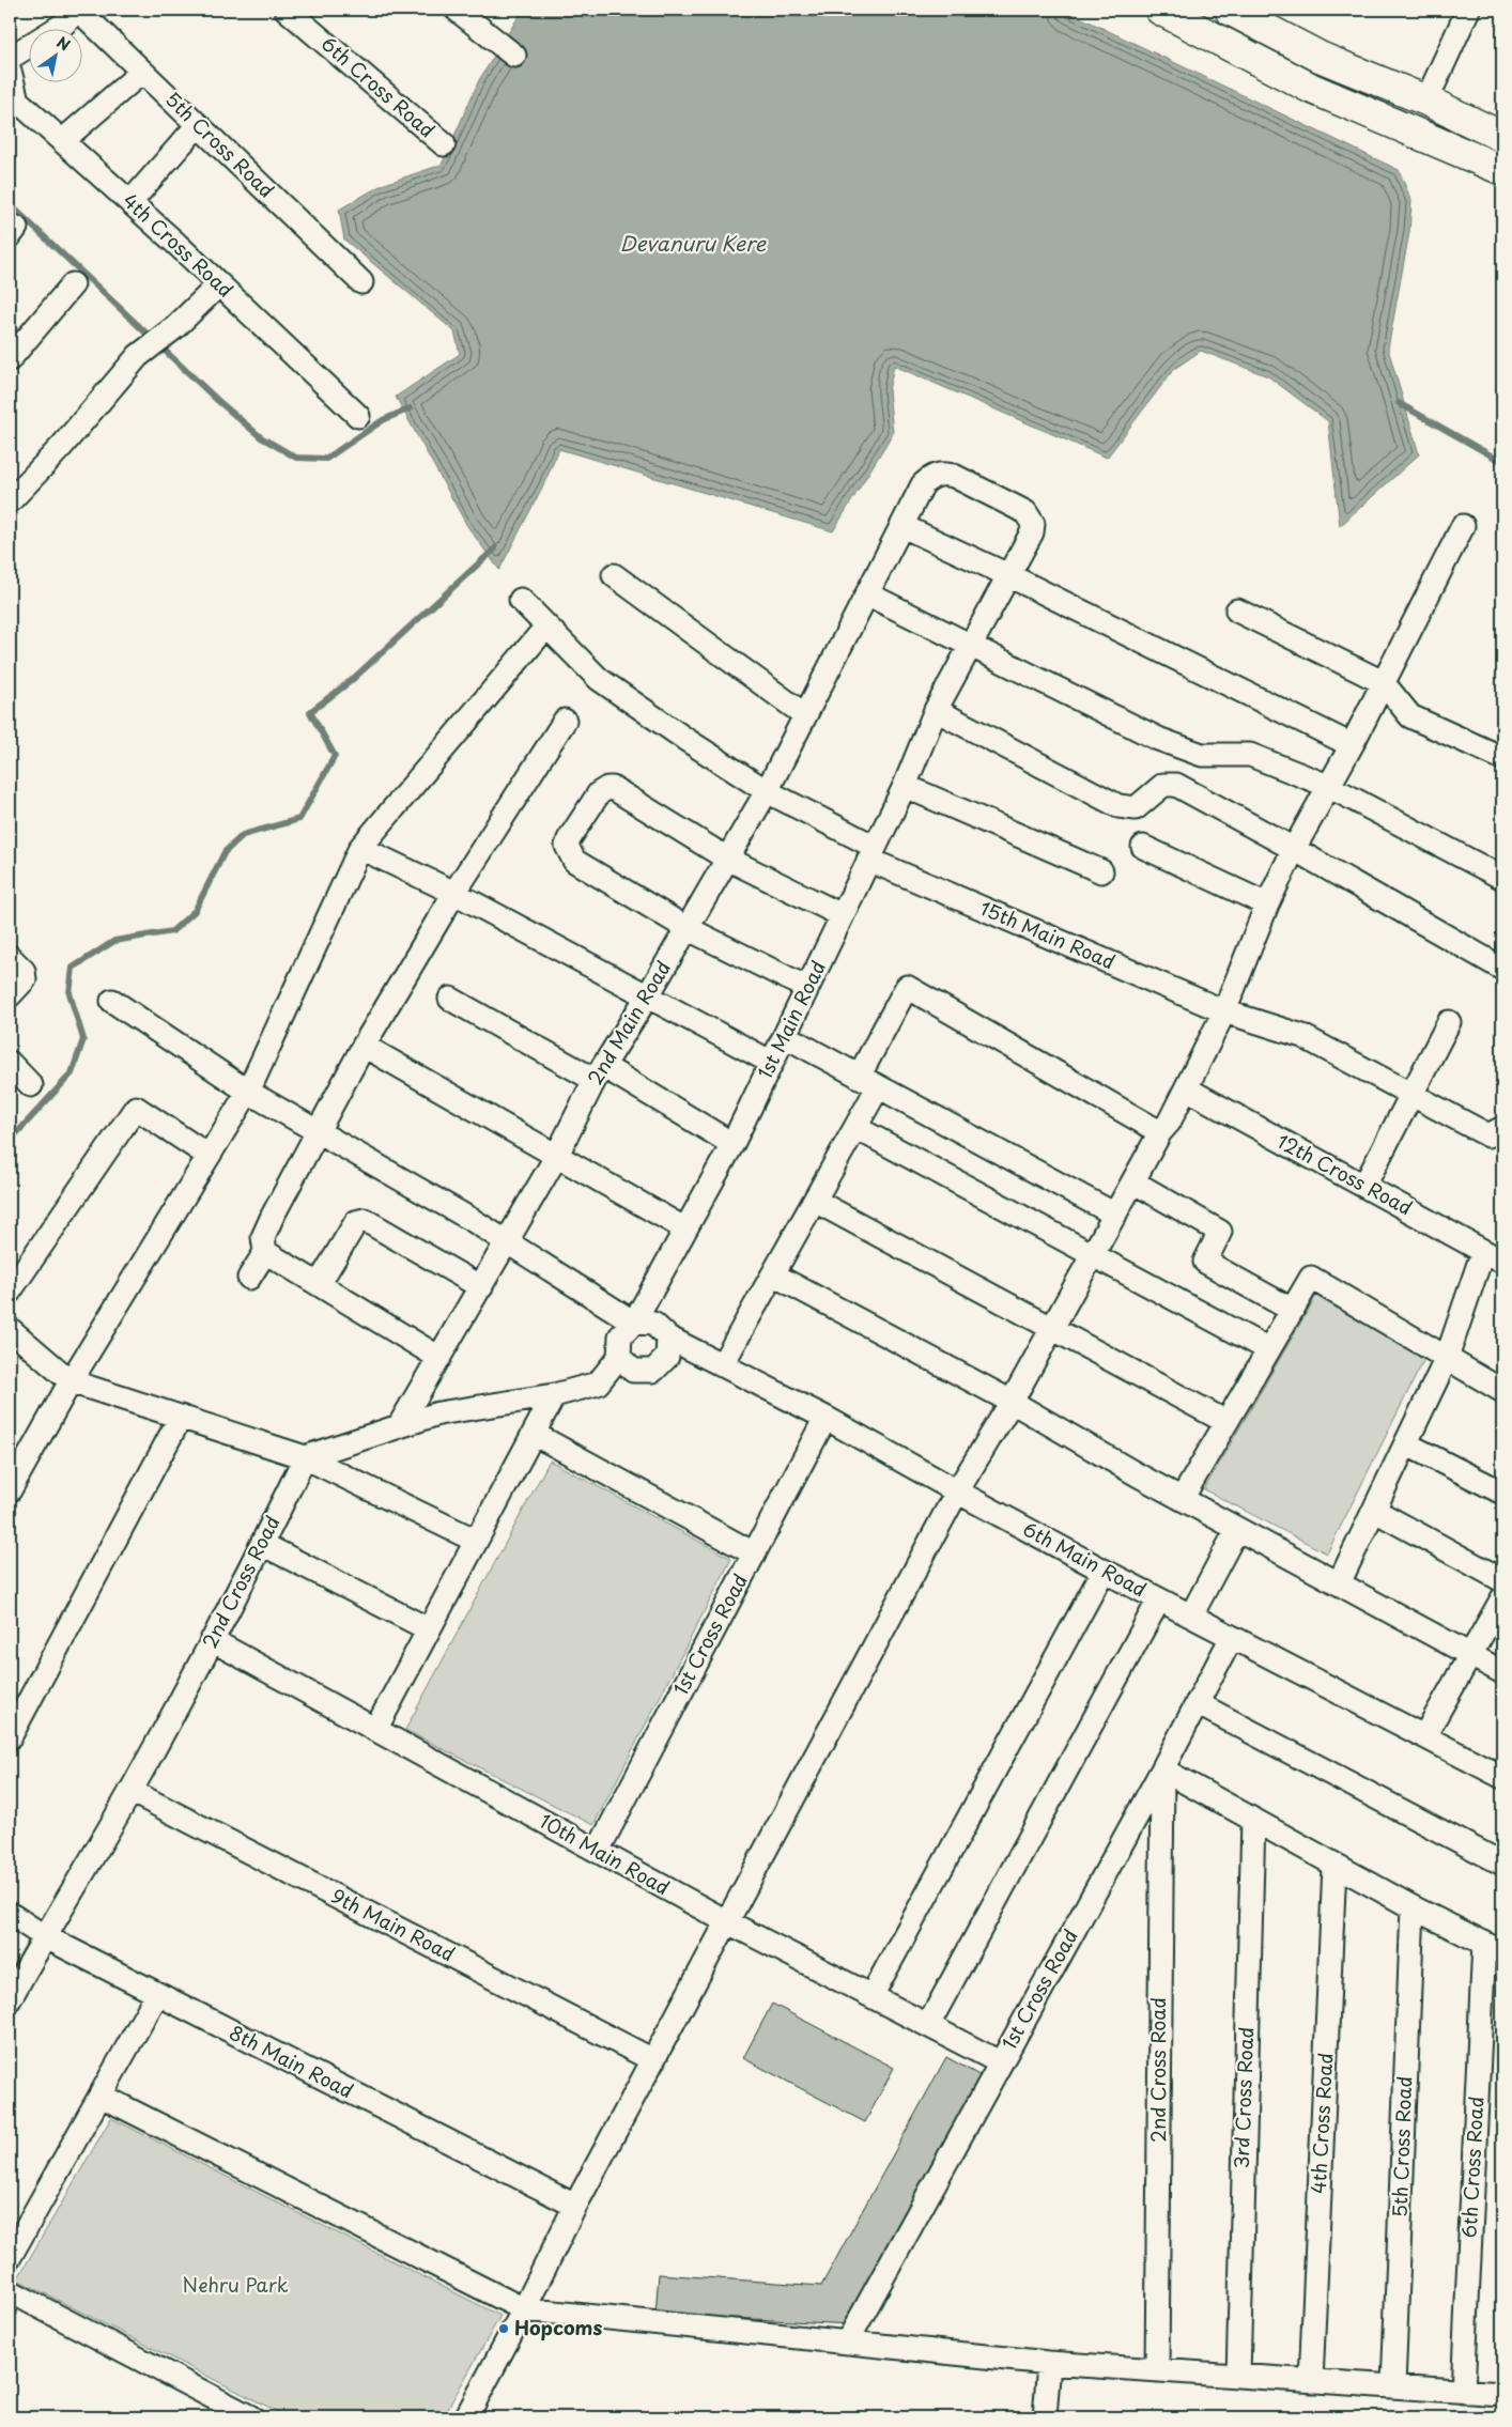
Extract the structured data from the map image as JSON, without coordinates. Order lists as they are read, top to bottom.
{
  "streets": {
    "street": [
      "6th Cross Road",
      "5th Cross Road",
      "4th Cross Road",
      "15th Main Road",
      "1st Main Road",
      "2nd Main Road",
      "12th Cross Road",
      "6th Main Road",
      "2nd Cross Road",
      "1st Cross Road",
      "10th Main Road",
      "9th Main Road",
      "8th Main Road",
      "3rd Cross Road"
    ]
  },
  "crossings": [
    ["15th Main Road", "1st Main Road"],
    ["15th Main Road", "2nd Main Road"],
    ["1st Main Road", "2nd Main Road"],
    ["1st Main Road", "6th Main Road"],
    ["6th Main Road", "1st Cross Road"],
    ["2nd Cross Road", "1st Cross Road"],
    ["2nd Cross Road", "10th Main Road"],
    ["2nd Cross Road", "9th Main Road"],
    ["2nd Cross Road", "8th Main Road"],
    ["1st Cross Road", "10th Main Road"]
  ],
  "water": ["Devanuru Kere"],
  "parks": ["Nehru Park"],
  "places": ["Hopcoms"],
  "north": "top right"
}
